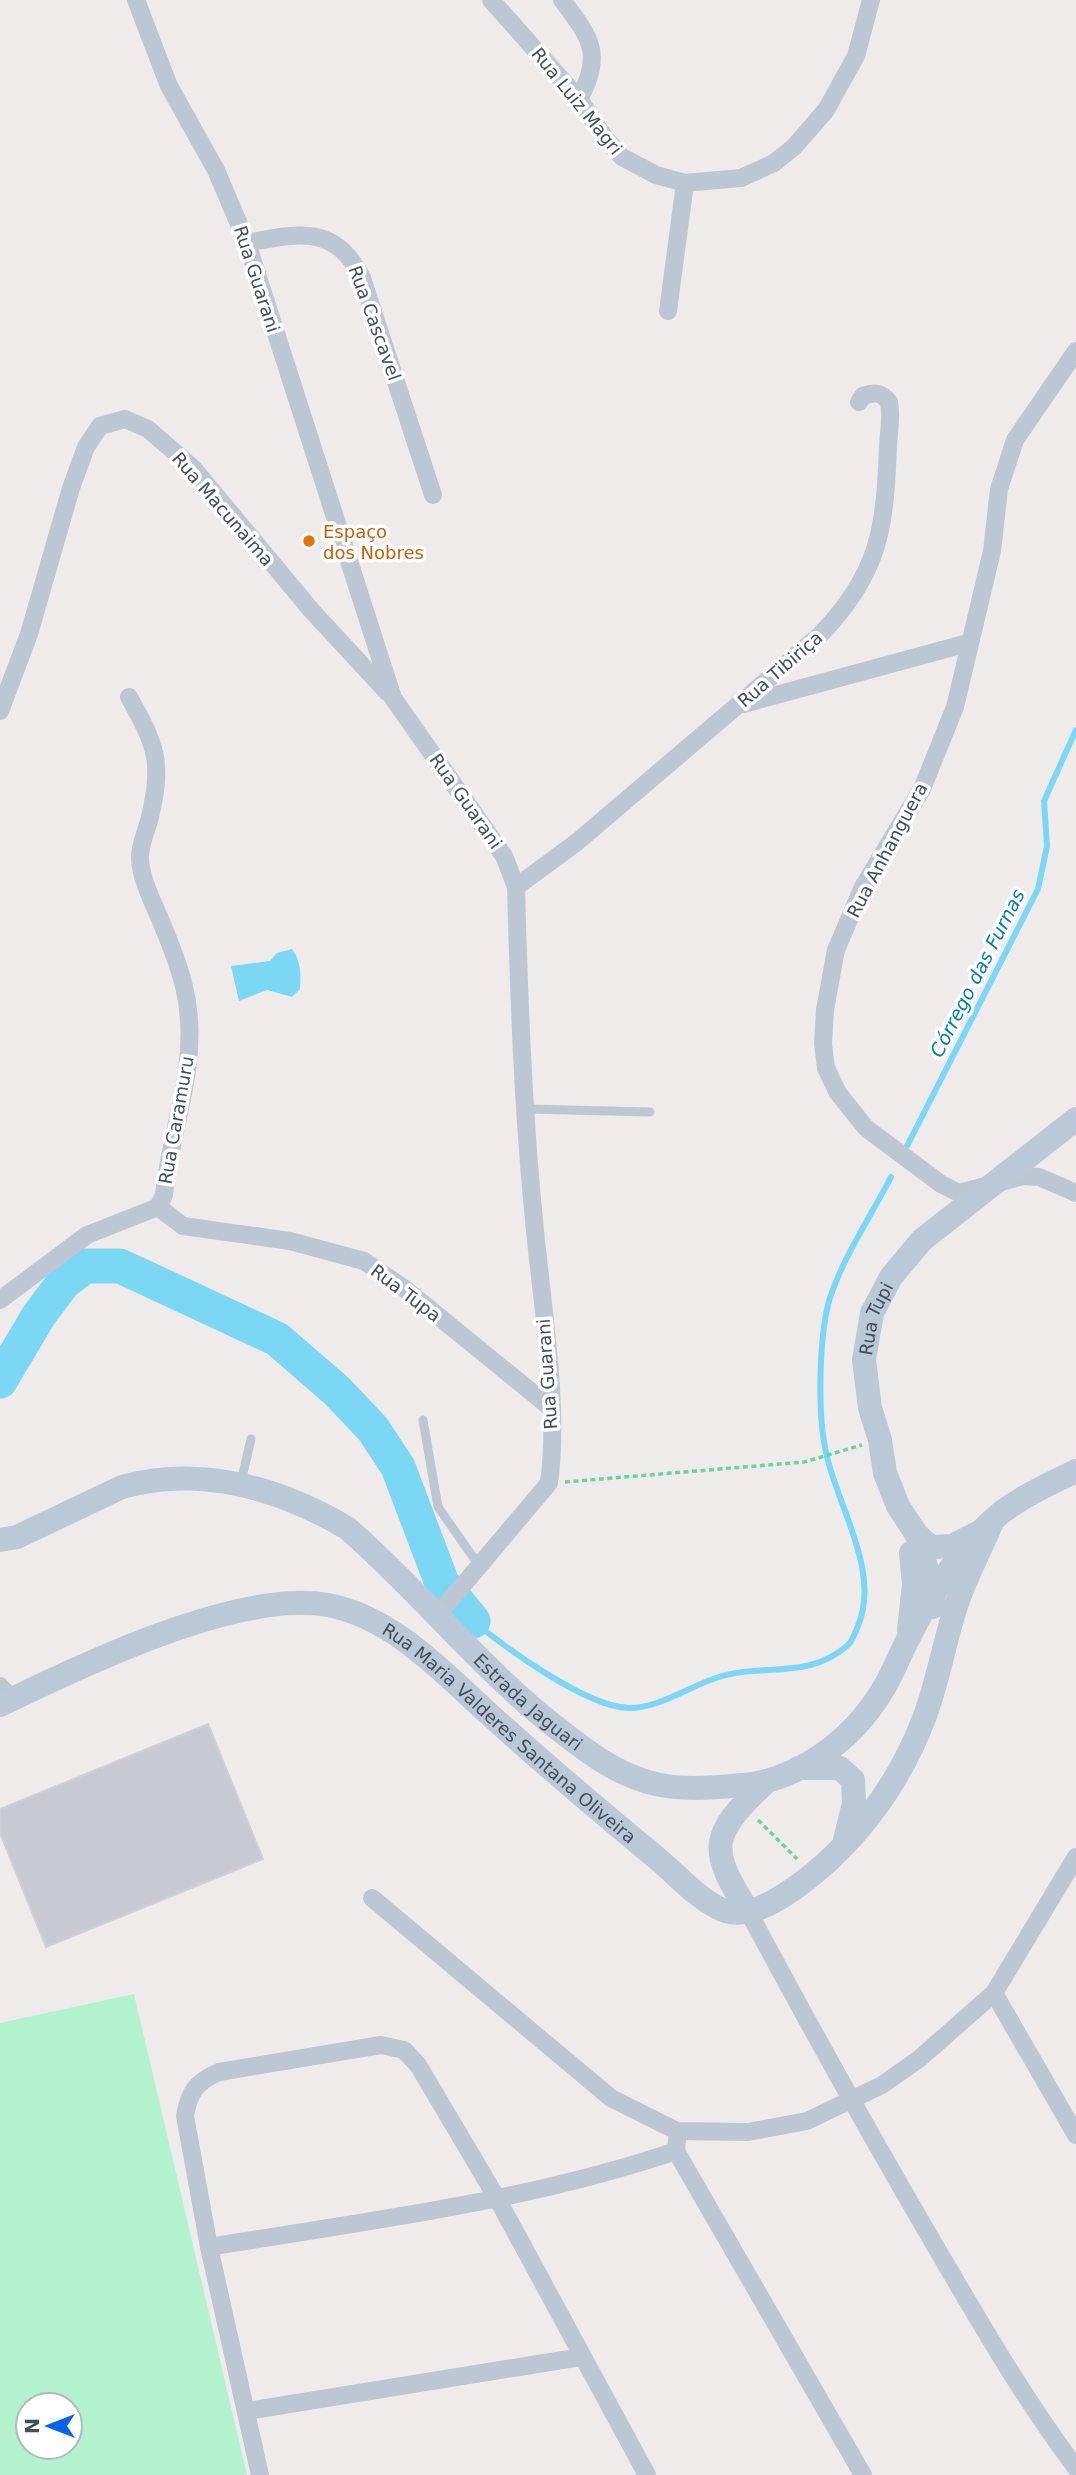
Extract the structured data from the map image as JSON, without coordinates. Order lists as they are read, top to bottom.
{
  "streets": {
    "main road": ["Rua Tupi", "Estrada Jaguari", "Rua Maria Valderes Santana Oliveira"],
    "street": [
      "Rua Luiz Magri",
      "Rua Guarani",
      "Rua Cascavel",
      "Rua Macunaima",
      "Rua Tibiriça",
      "Rua Anhanguera",
      "Rua Caramuru",
      "Rua Tupa"
    ]
  },
  "crossings": [
    ["Rua Guarani", "Rua Cascavel"],
    ["Rua Guarani", "Rua Macunaima"],
    ["Rua Guarani", "Rua Tibiriça"],
    ["Rua Guarani", "Rua Tupa"],
    ["Rua Anhanguera", "Rua Tupi"],
    ["Rua Caramuru", "Rua Tupa"],
    ["Rua Tupi", "Estrada Jaguari"]
  ],
  "water": ["Córrego das Furnas"],
  "places": ["Espaço dos Nobres"],
  "north": "left"
}
